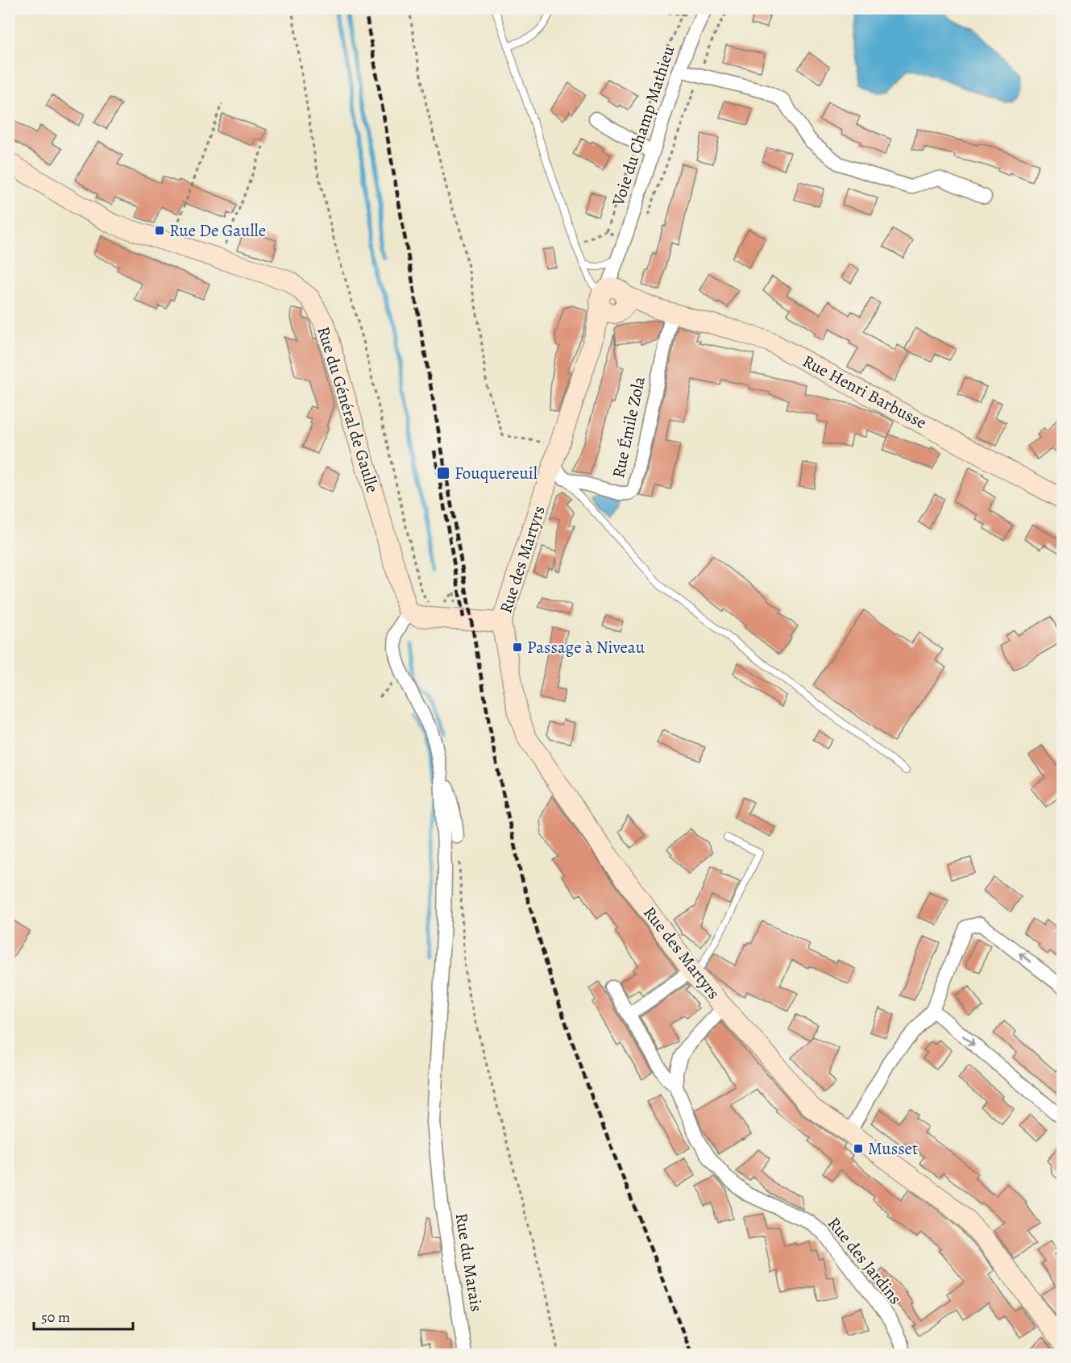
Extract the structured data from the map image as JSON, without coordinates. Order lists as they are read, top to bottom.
{
  "streets": {
    "street": [
      "Voie du Champ Mathieu",
      "Rue Henri Barbusse",
      "Rue du Général de Gaulle",
      "Rue Émile Zola",
      "Rue des Martyrs",
      "Rue des Jardins",
      "Rue du Marais"
    ]
  },
  "crossings": [
    ["Voie du Champ Mathieu", "Rue Henri Barbusse"],
    ["Rue Henri Barbusse", "Rue Émile Zola"],
    ["Rue Émile Zola", "Rue des Martyrs"]
  ],
  "places": {
    "transit": [
      "Rue De Gaulle",
      "Fouquereuil",
      "Passage à Niveau",
      "Musset"
    ]
  },
  "scale_bar": "50 m"
}
